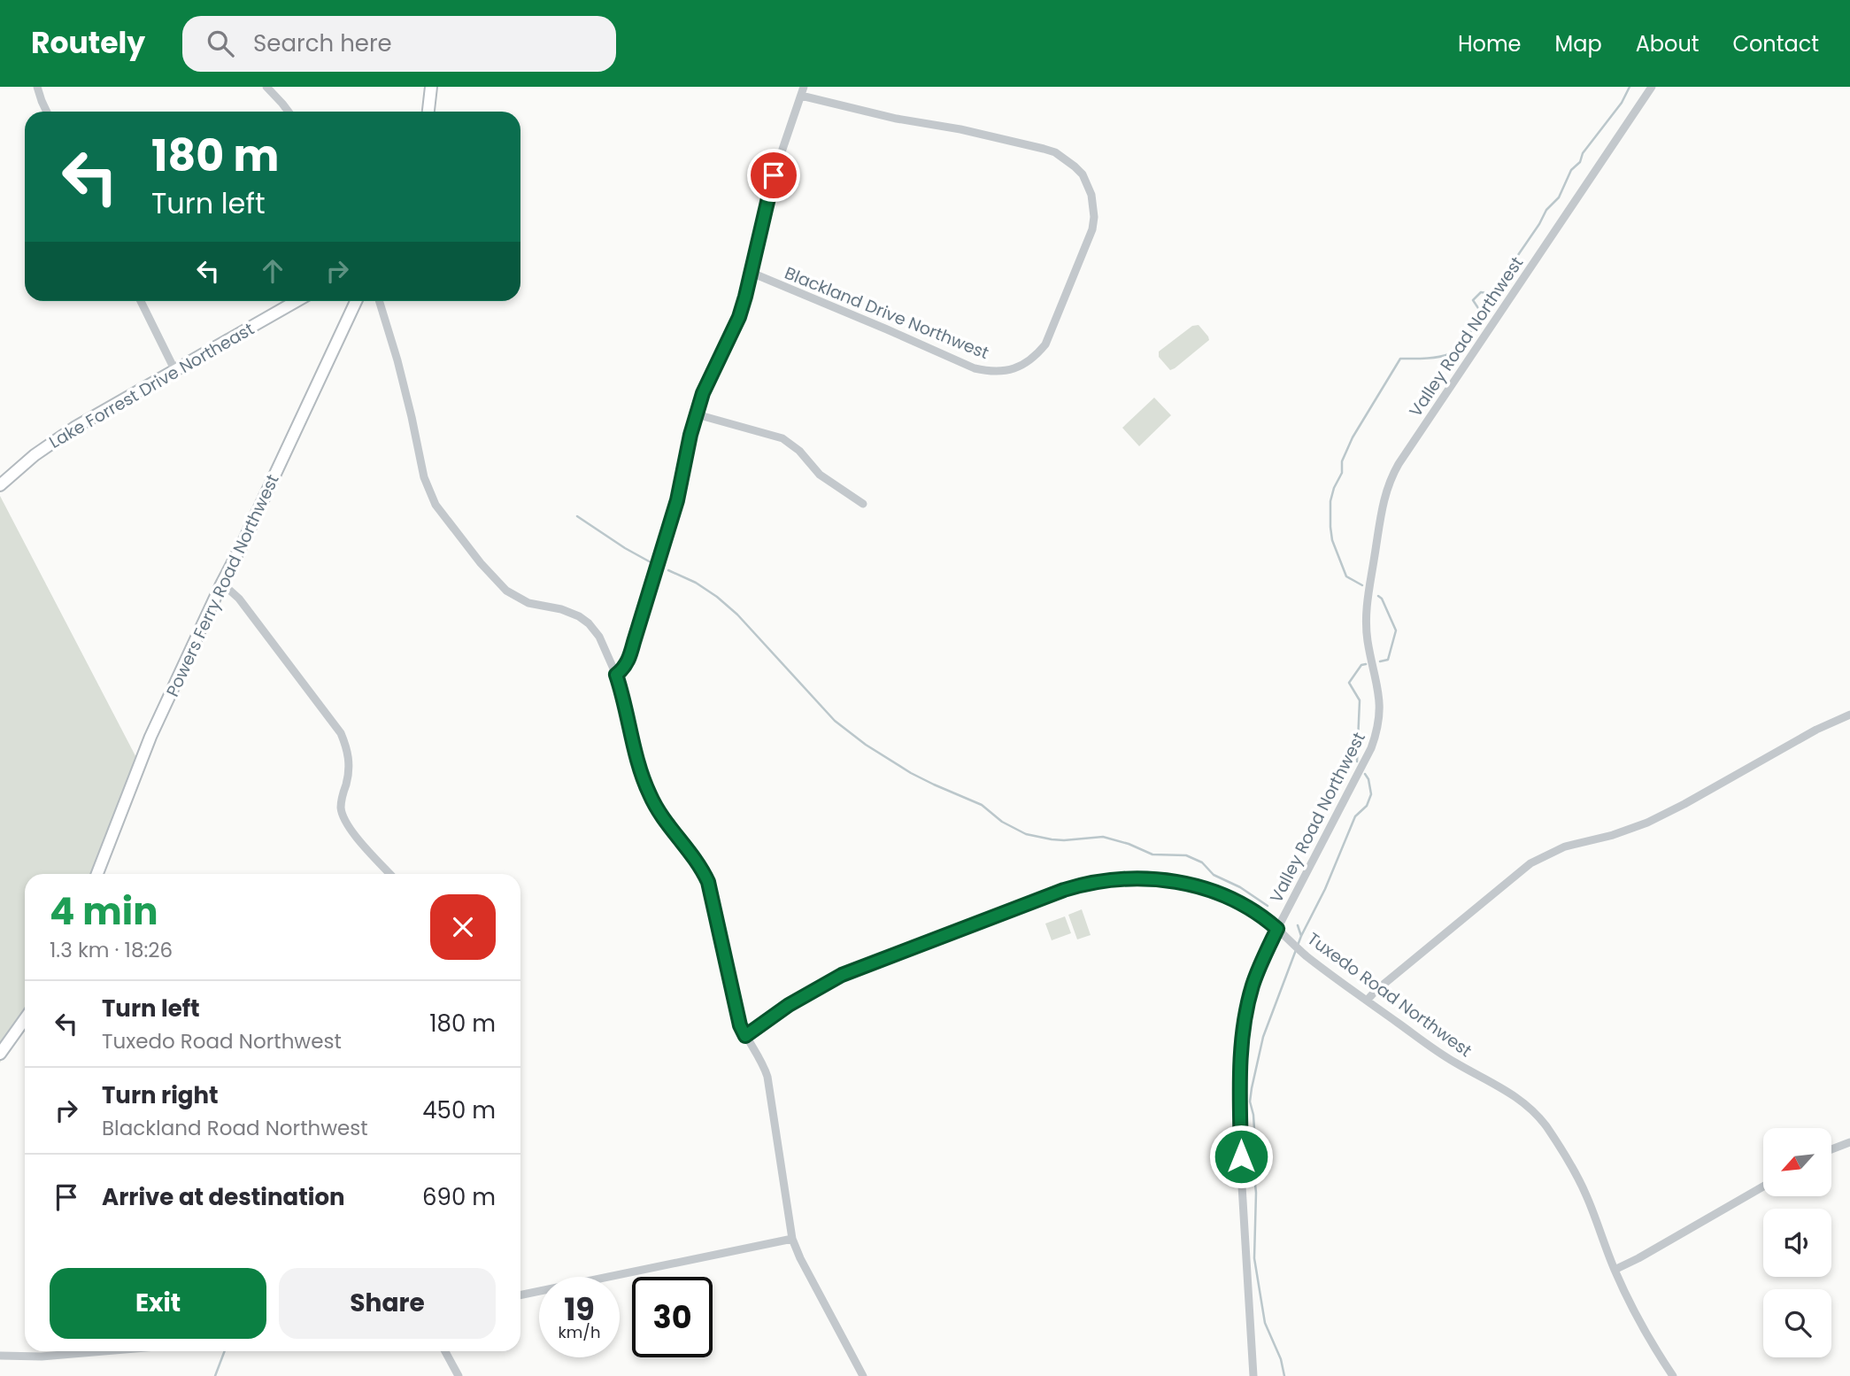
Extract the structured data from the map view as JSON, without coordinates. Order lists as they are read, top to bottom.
{
  "streets": {
    "street": [
      "Blackland Drive Northwest",
      "Valley Road Northwest",
      "Lake Forrest Drive Northeast",
      "Powers Ferry Road Northwest",
      "Tuxedo Road Northwest"
    ]
  },
  "crossings": [
    ["Valley Road Northwest", "Tuxedo Road Northwest"]
  ],
  "north": "bottom left",
  "page": {
    "header": "Routely",
    "search": "Search here",
    "nav": [
      "Home",
      "Map",
      "About",
      "Contact"
    ],
    "turn": ["180 m", "Turn left"],
    "heading": ["4 min", "1.3 km · 18:26"],
    "list": [
      {
        "name": "Turn left",
        "note": "Tuxedo Road Northwest",
        "value": "180 m"
      },
      {
        "name": "Turn right",
        "note": "Blackland Road Northwest",
        "value": "450 m"
      },
      {
        "name": "Arrive at destination",
        "value": "690 m"
      }
    ],
    "buttons": ["Exit", "Share"],
    "speed": "19 km/h",
    "limit": "30"
  }
}
